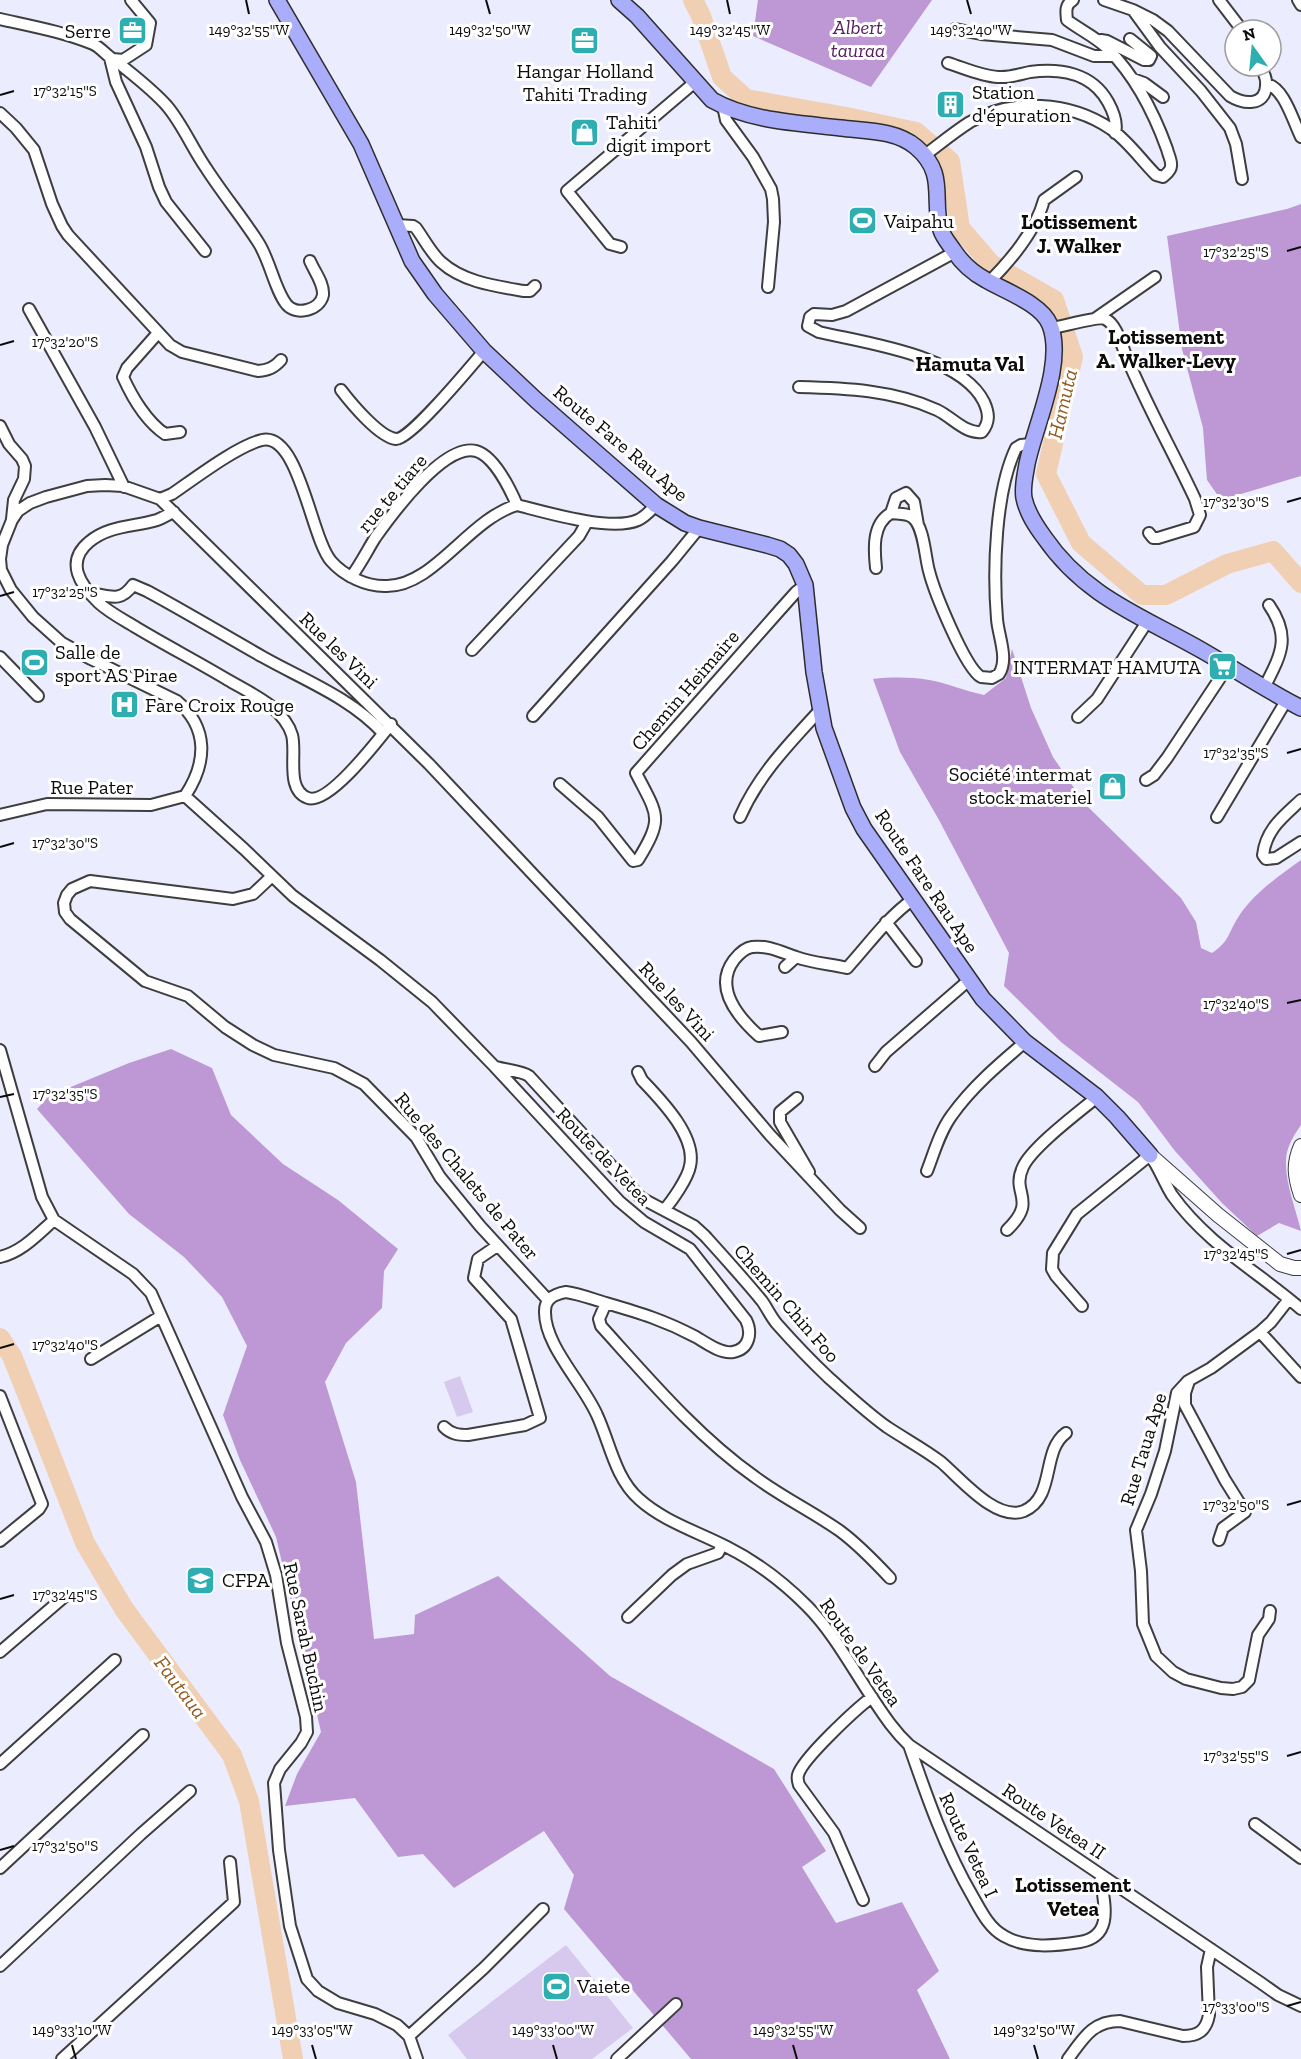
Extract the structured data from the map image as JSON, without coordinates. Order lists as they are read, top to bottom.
{
  "streets": {
    "main road": ["Route Fare Rau Ape"],
    "street": [
      "rue te tiare",
      "Rue les Vini",
      "Chemin Heimaire",
      "Rue Pater",
      "Route de Vetea",
      "Rue des Chalets de Pater",
      "Chemin Chin Foo",
      "Rue Taua Ape",
      "Rue Sarah Buchin",
      "Route Vetea II",
      "Route Vetea I"
    ]
  },
  "crossings": [
    ["Route Fare Rau Ape", "Chemin Heimaire"],
    ["Rue Pater", "Route de Vetea"],
    ["Route de Vetea", "Rue des Chalets de Pater"],
    ["Route de Vetea", "Chemin Chin Foo"],
    ["Route de Vetea", "Route Vetea II"],
    ["Route de Vetea", "Route Vetea I"],
    ["Route Vetea II", "Route Vetea I"]
  ],
  "districts": [
    "Lotissement J. Walker",
    "Lotissement A. Walker-Levy",
    "Hamuta Val",
    "Lotissement Vetea"
  ],
  "water": ["Hamuta", "Fautaua"],
  "parks": ["Albert tauraa"],
  "places": {
    "office": ["Serre", "Hangar Holland Tahiti Trading"],
    "building": ["Station d'épuration"],
    "shop": ["Tahiti digit import", "Société intermat stock materiel"],
    "sports": ["Vaipahu", "Salle de sport AS Pirae", "Vaiete"],
    "supermarket": ["INTERMAT HAMUTA"],
    "hospital": ["Fare Croix Rouge"],
    "school or university": ["CFPA"]
  },
  "north": "top",
  "coordinates": [
    "149°32'40\"W",
    "149°32'55\"W",
    "149°32'50\"W",
    "149°32'45\"W",
    "17°32'15\"S",
    "17°32'25\"S",
    "17°32'20\"S",
    "17°32'30\"S",
    "17°32'35\"S",
    "17°32'40\"S",
    "17°32'45\"S",
    "17°32'50\"S",
    "17°32'55\"S",
    "17°33'00\"S",
    "149°33'10\"W",
    "149°33'05\"W",
    "149°33'00\"W"
  ]
}
